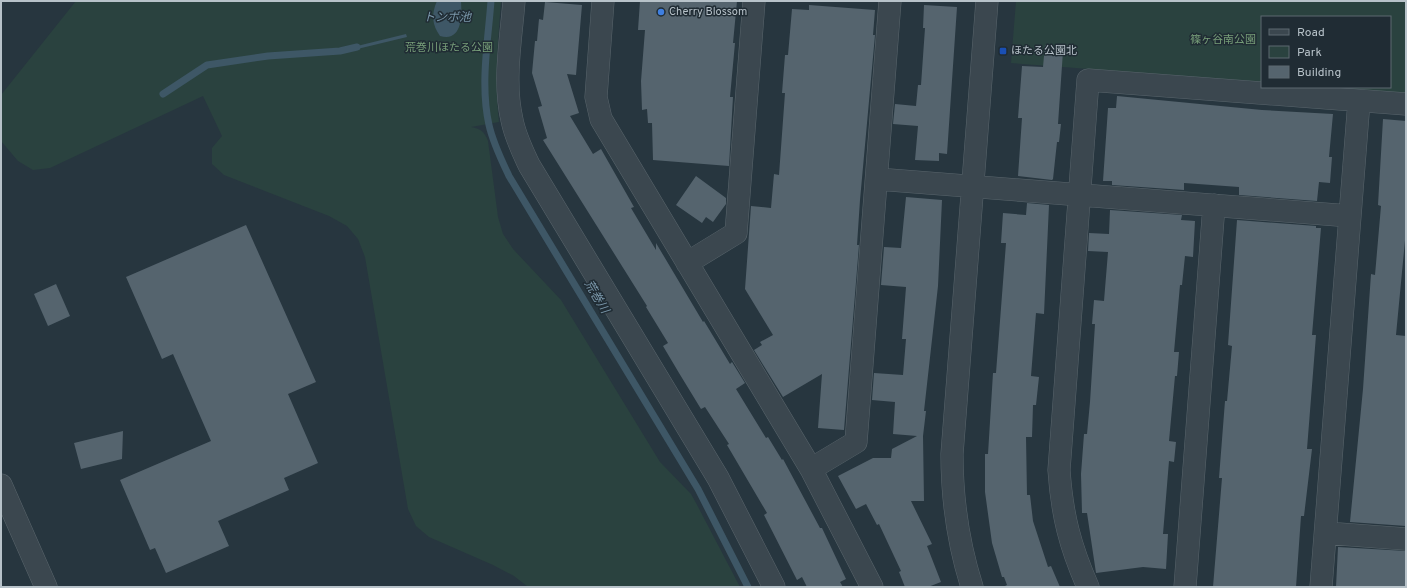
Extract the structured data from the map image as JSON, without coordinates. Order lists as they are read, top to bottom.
{
  "water": ["トンボ池", "荒巻川"],
  "parks": ["篠ヶ谷南公園", "荒巻川ほたる公園"],
  "places": {
    "other": ["Cherry Blossom"],
    "transit": ["ほたる公園北"]
  },
  "legend": ["Road", "Park", "Building"]
}
